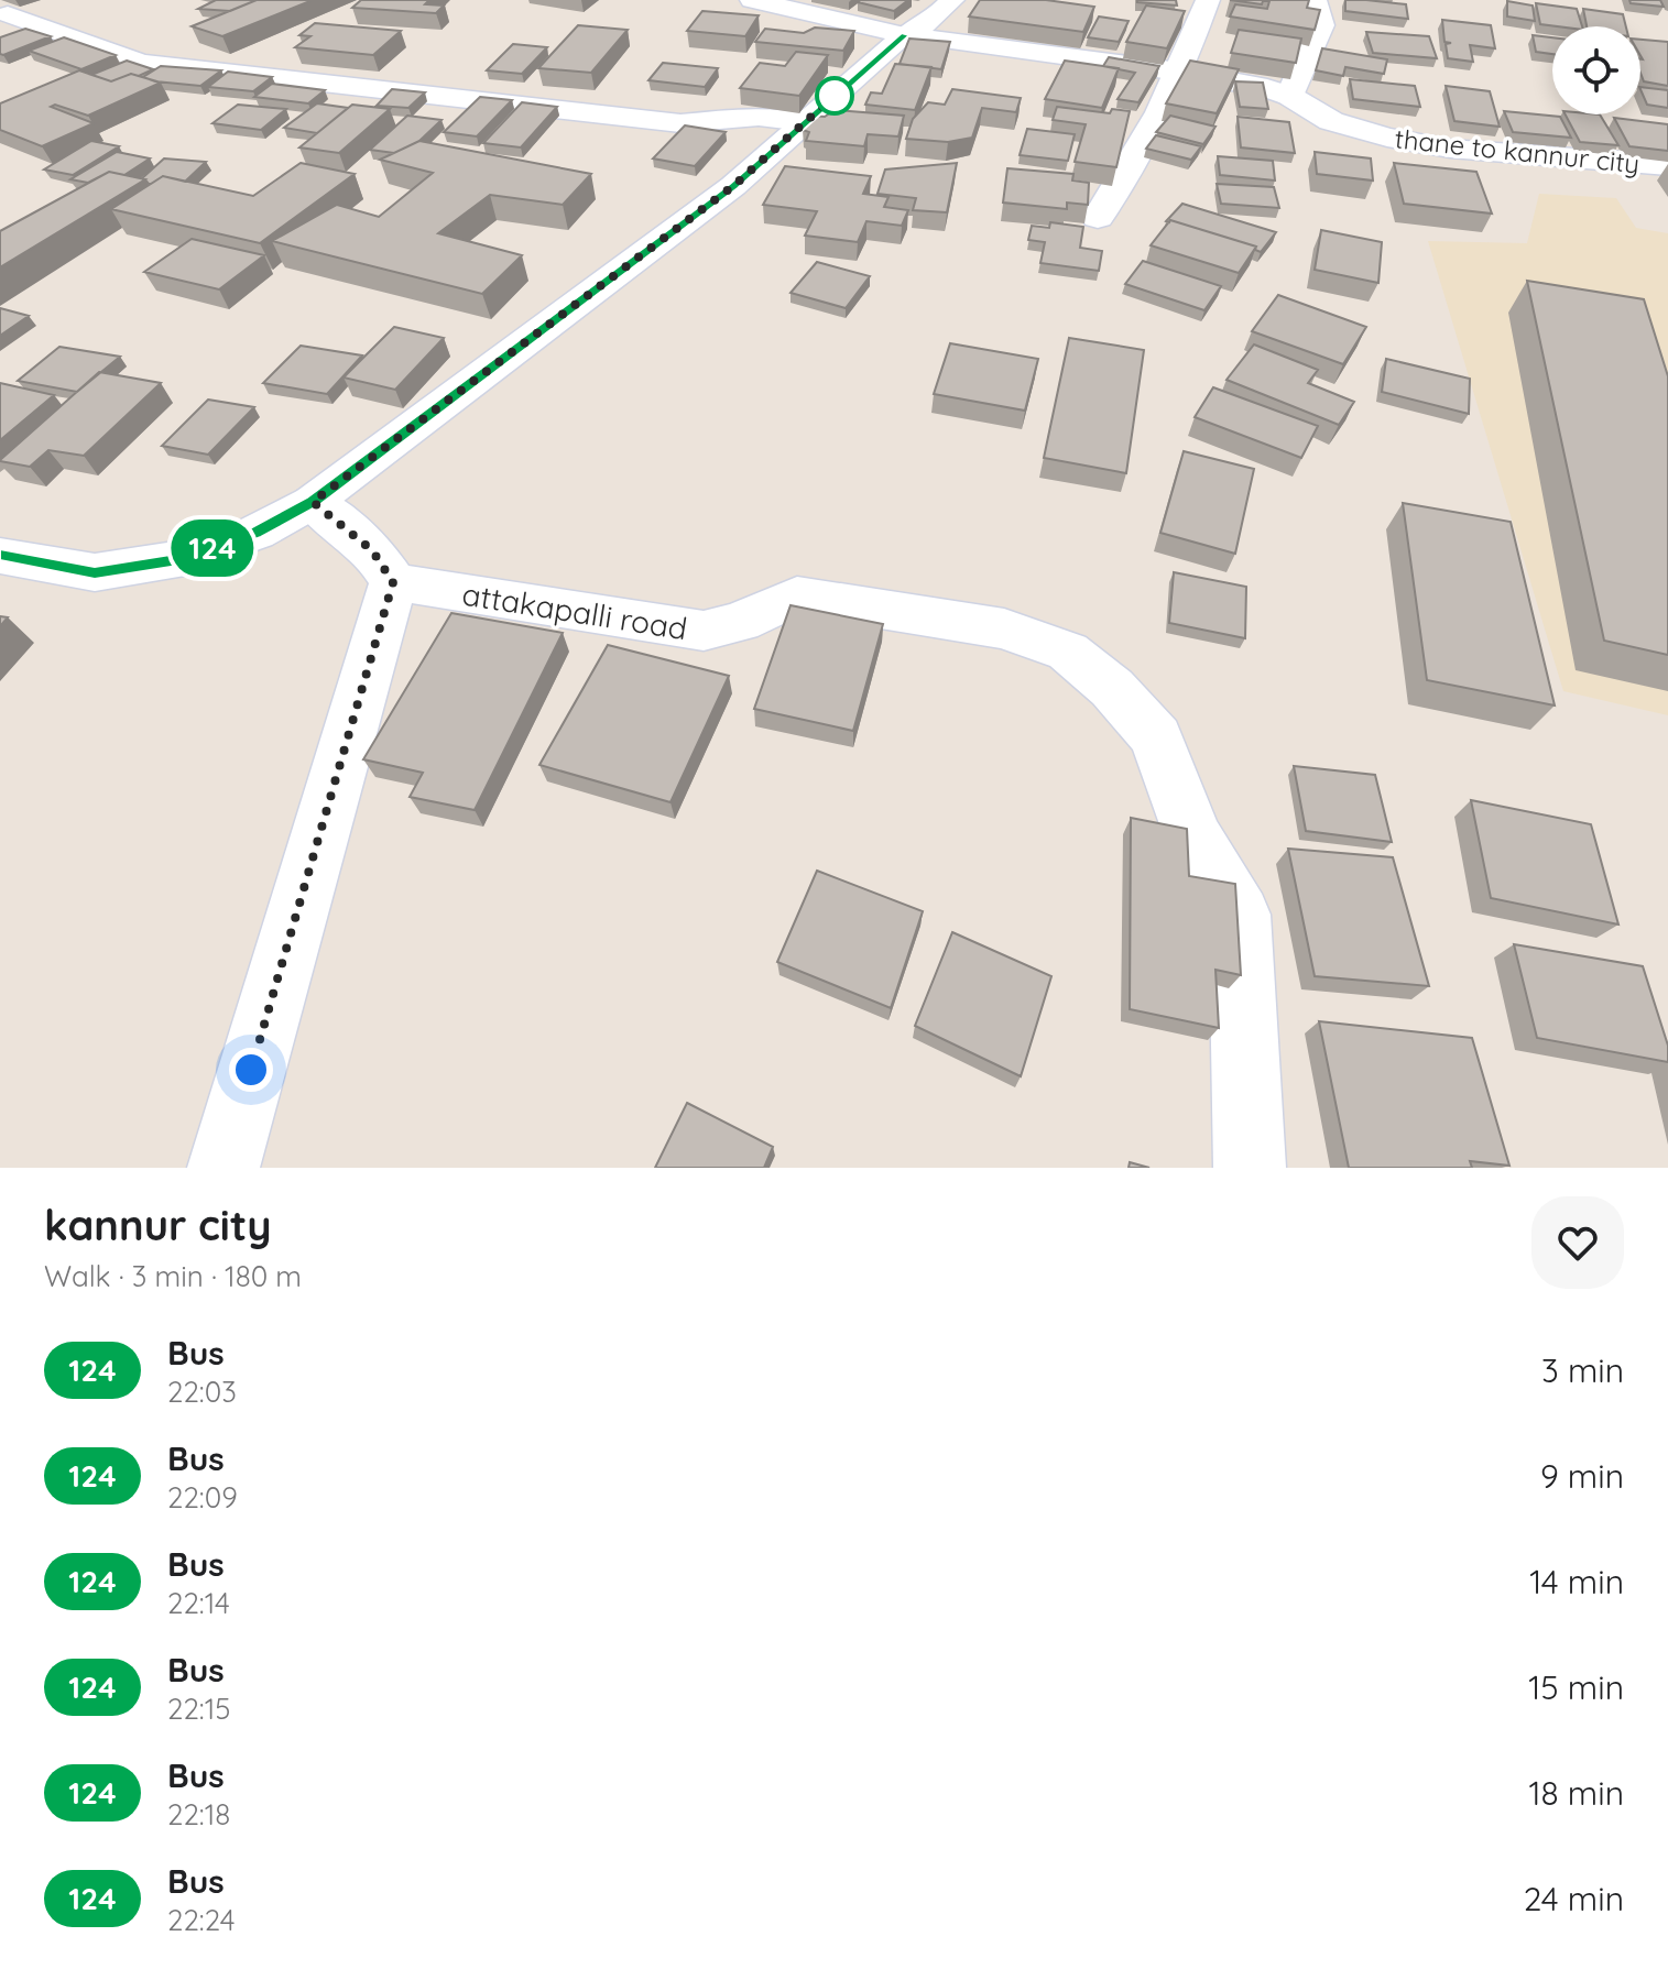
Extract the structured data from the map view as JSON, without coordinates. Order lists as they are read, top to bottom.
{
  "streets": {
    "street": ["thane to kannur city", "attakapalli road"]
  },
  "lines": ["bus line 124"],
  "page": {
    "on_map": "124",
    "heading": ["kannur city", "Walk · 3 min · 180 m"],
    "list": [
      {
        "mark": "124",
        "name": "Bus",
        "note": "22:03",
        "value": "3 min"
      },
      {
        "mark": "124",
        "name": "Bus",
        "note": "22:09",
        "value": "9 min"
      },
      {
        "mark": "124",
        "name": "Bus",
        "note": "22:14",
        "value": "14 min"
      },
      {
        "mark": "124",
        "name": "Bus",
        "note": "22:15",
        "value": "15 min"
      },
      {
        "mark": "124",
        "name": "Bus",
        "note": "22:18",
        "value": "18 min"
      },
      {
        "mark": "124",
        "name": "Bus",
        "note": "22:24",
        "value": "24 min"
      }
    ]
  }
}
